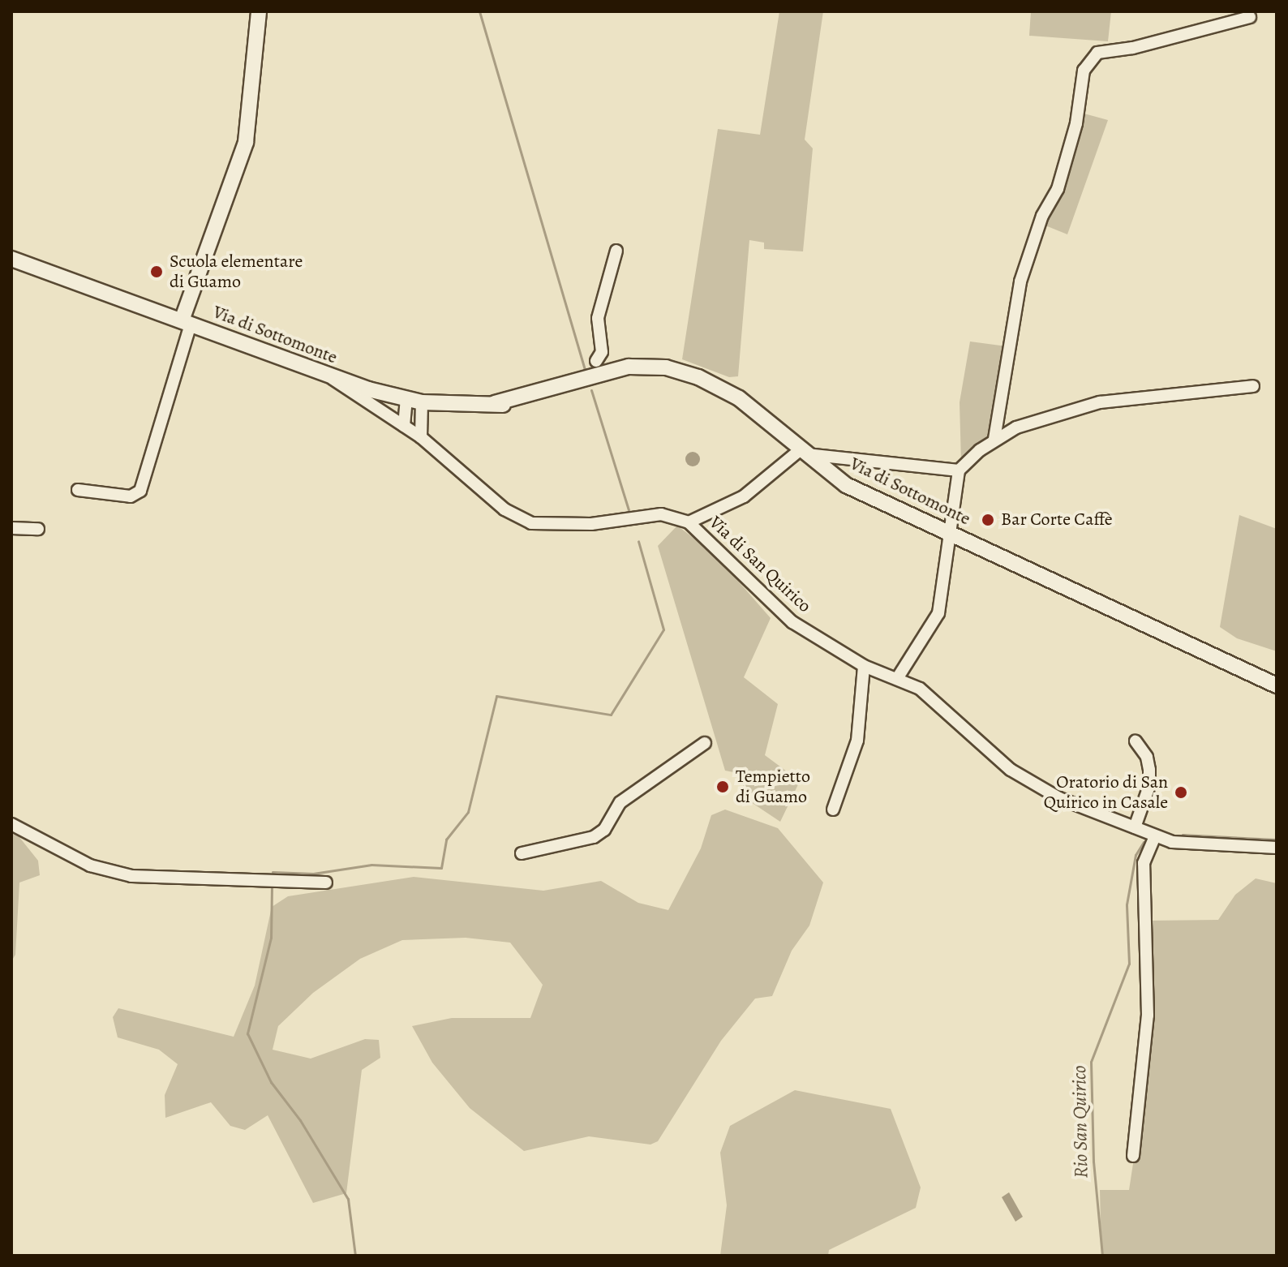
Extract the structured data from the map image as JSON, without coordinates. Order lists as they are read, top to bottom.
{
  "streets": {
    "main road": ["Via di Sottomonte"],
    "street": ["Via di San Quirico"]
  },
  "crossings": [
    ["Via di Sottomonte", "Via di San Quirico"]
  ],
  "water": ["Rio San Quirico"],
  "places": [
    "Scuola elementare di Guamo",
    "Bar Corte Caffè",
    "Tempietto di Guamo",
    "Oratorio di San Quirico in Casale"
  ]
}
